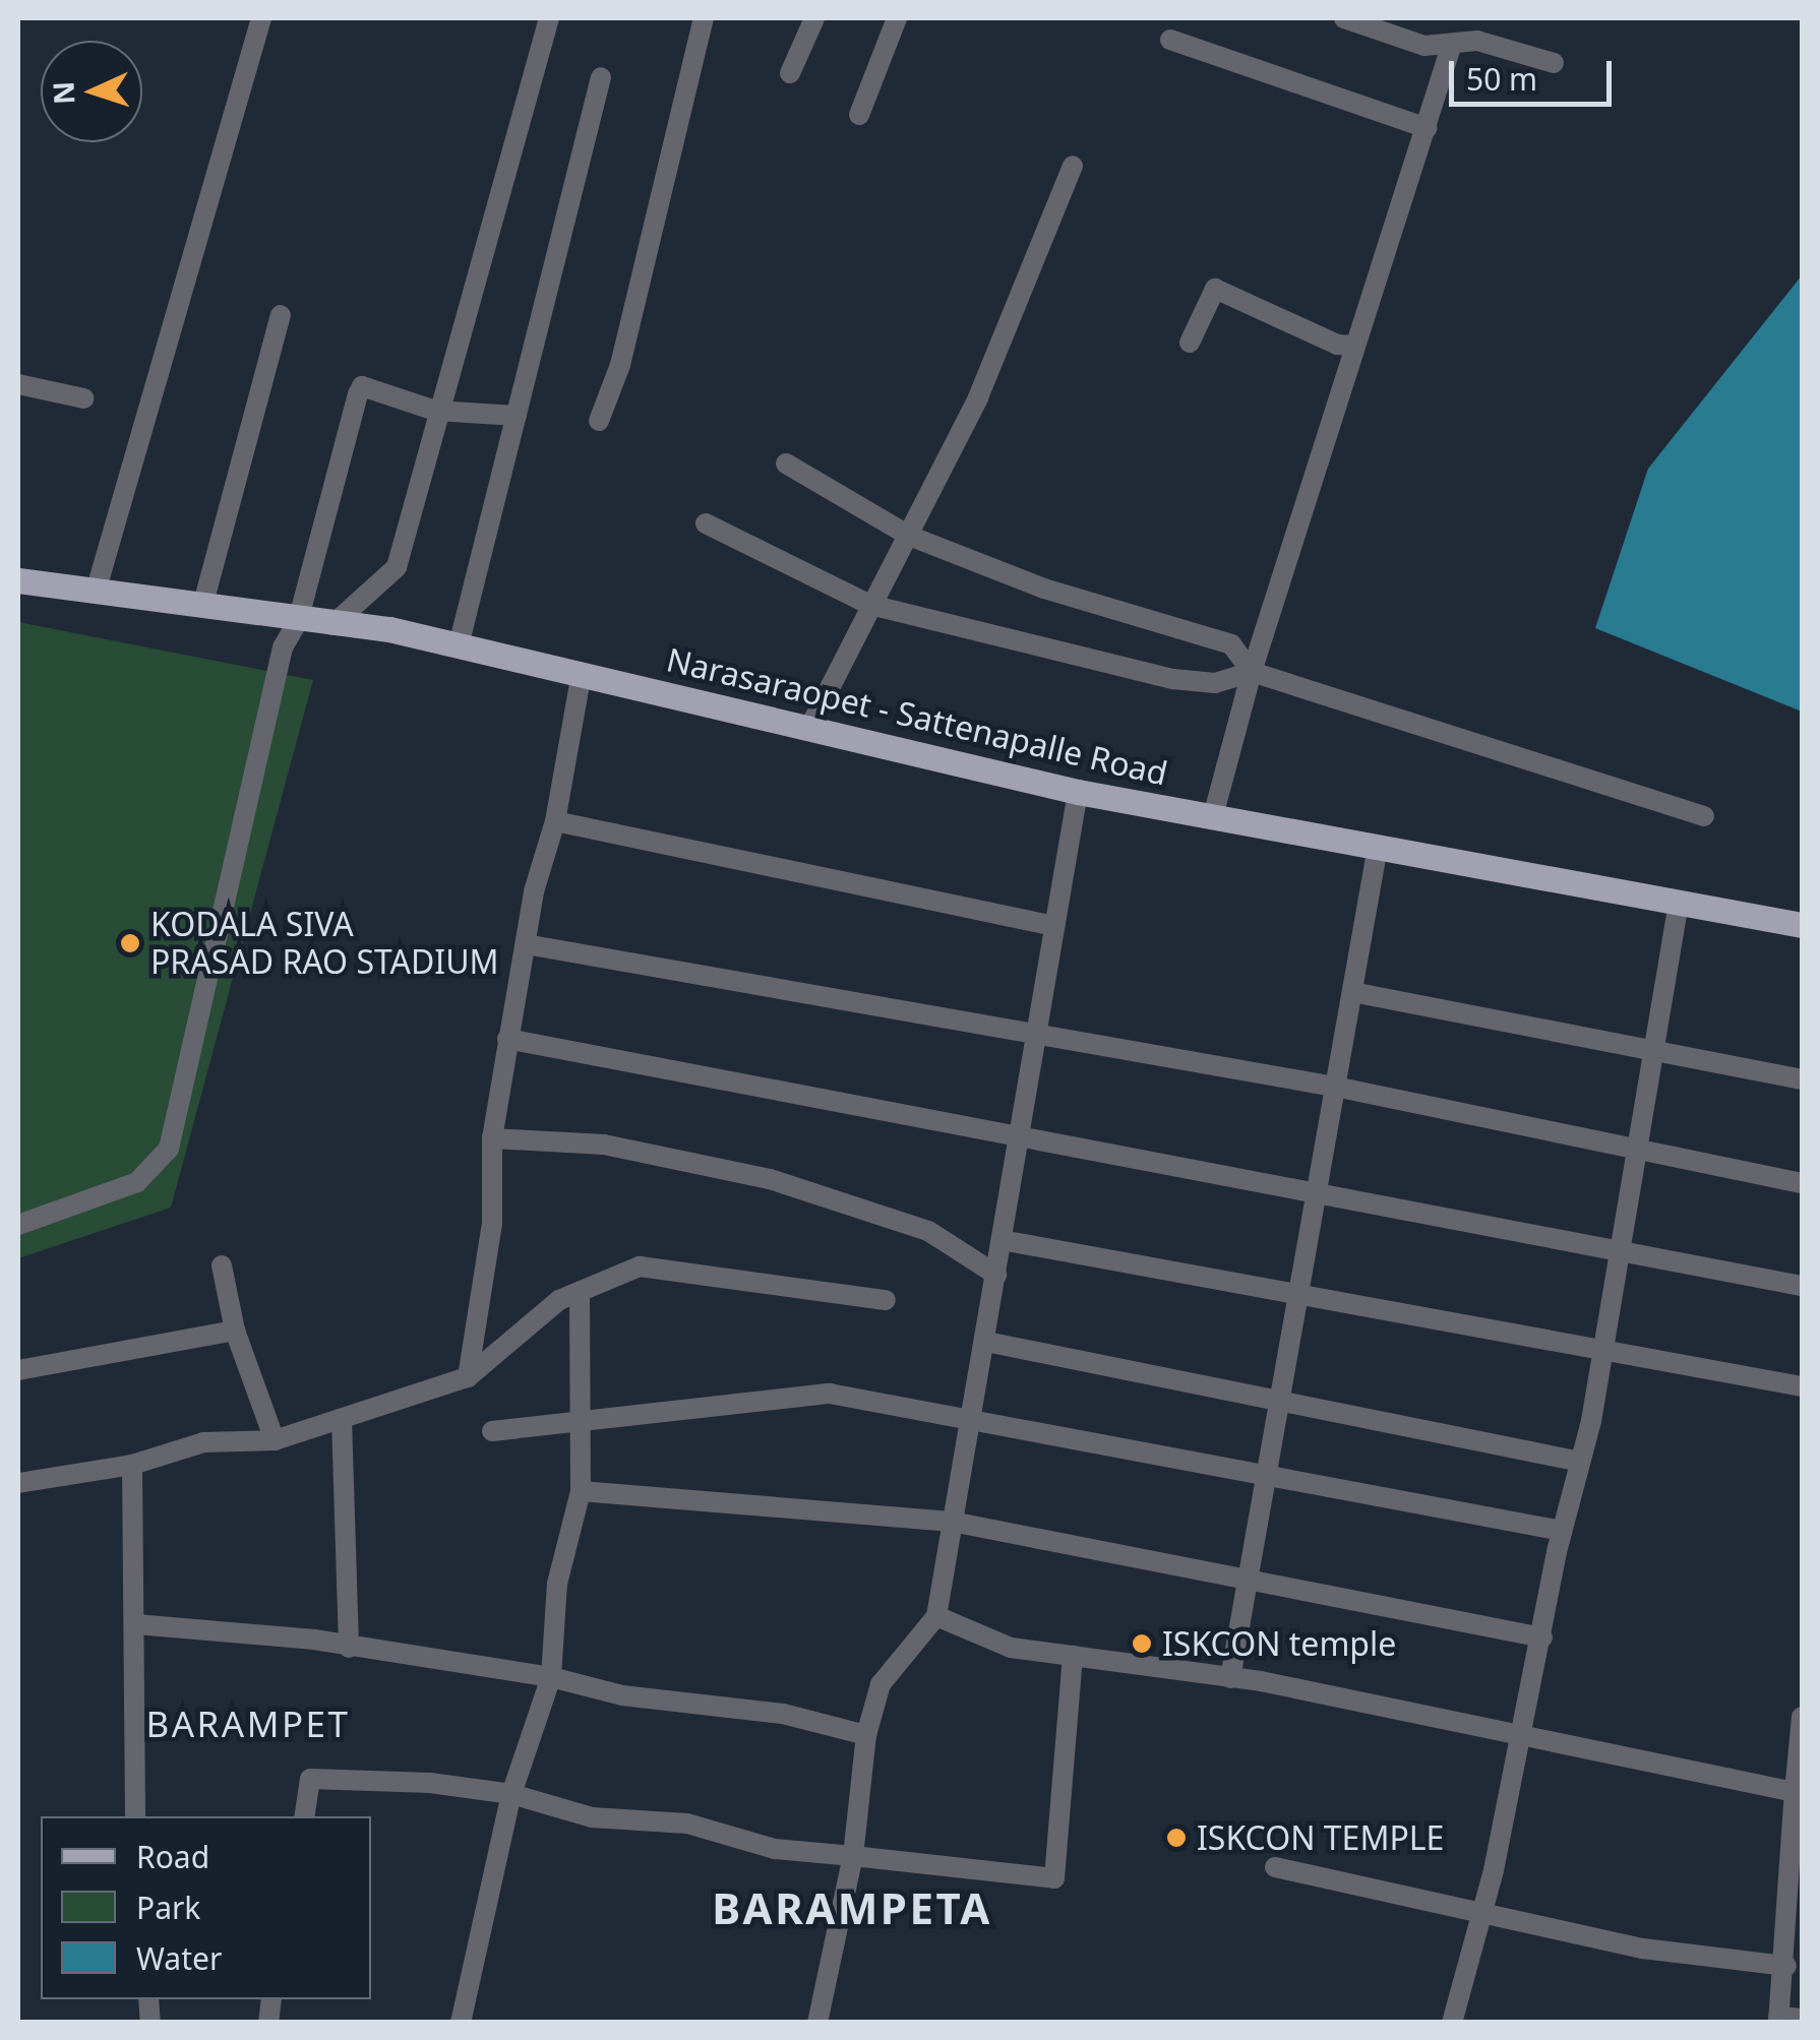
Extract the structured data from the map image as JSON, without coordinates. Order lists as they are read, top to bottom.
{
  "streets": {
    "main road": ["Narasaraopet - Sattenapalle Road"]
  },
  "districts": ["BARAMPET", "BARAMPETA"],
  "places": ["KODALA SIVA PRASAD RAO STADIUM", "ISKCON temple", "ISKCON TEMPLE"],
  "legend": ["Road", "Park", "Water"],
  "scale_bar": "50 m",
  "north": "left"
}
